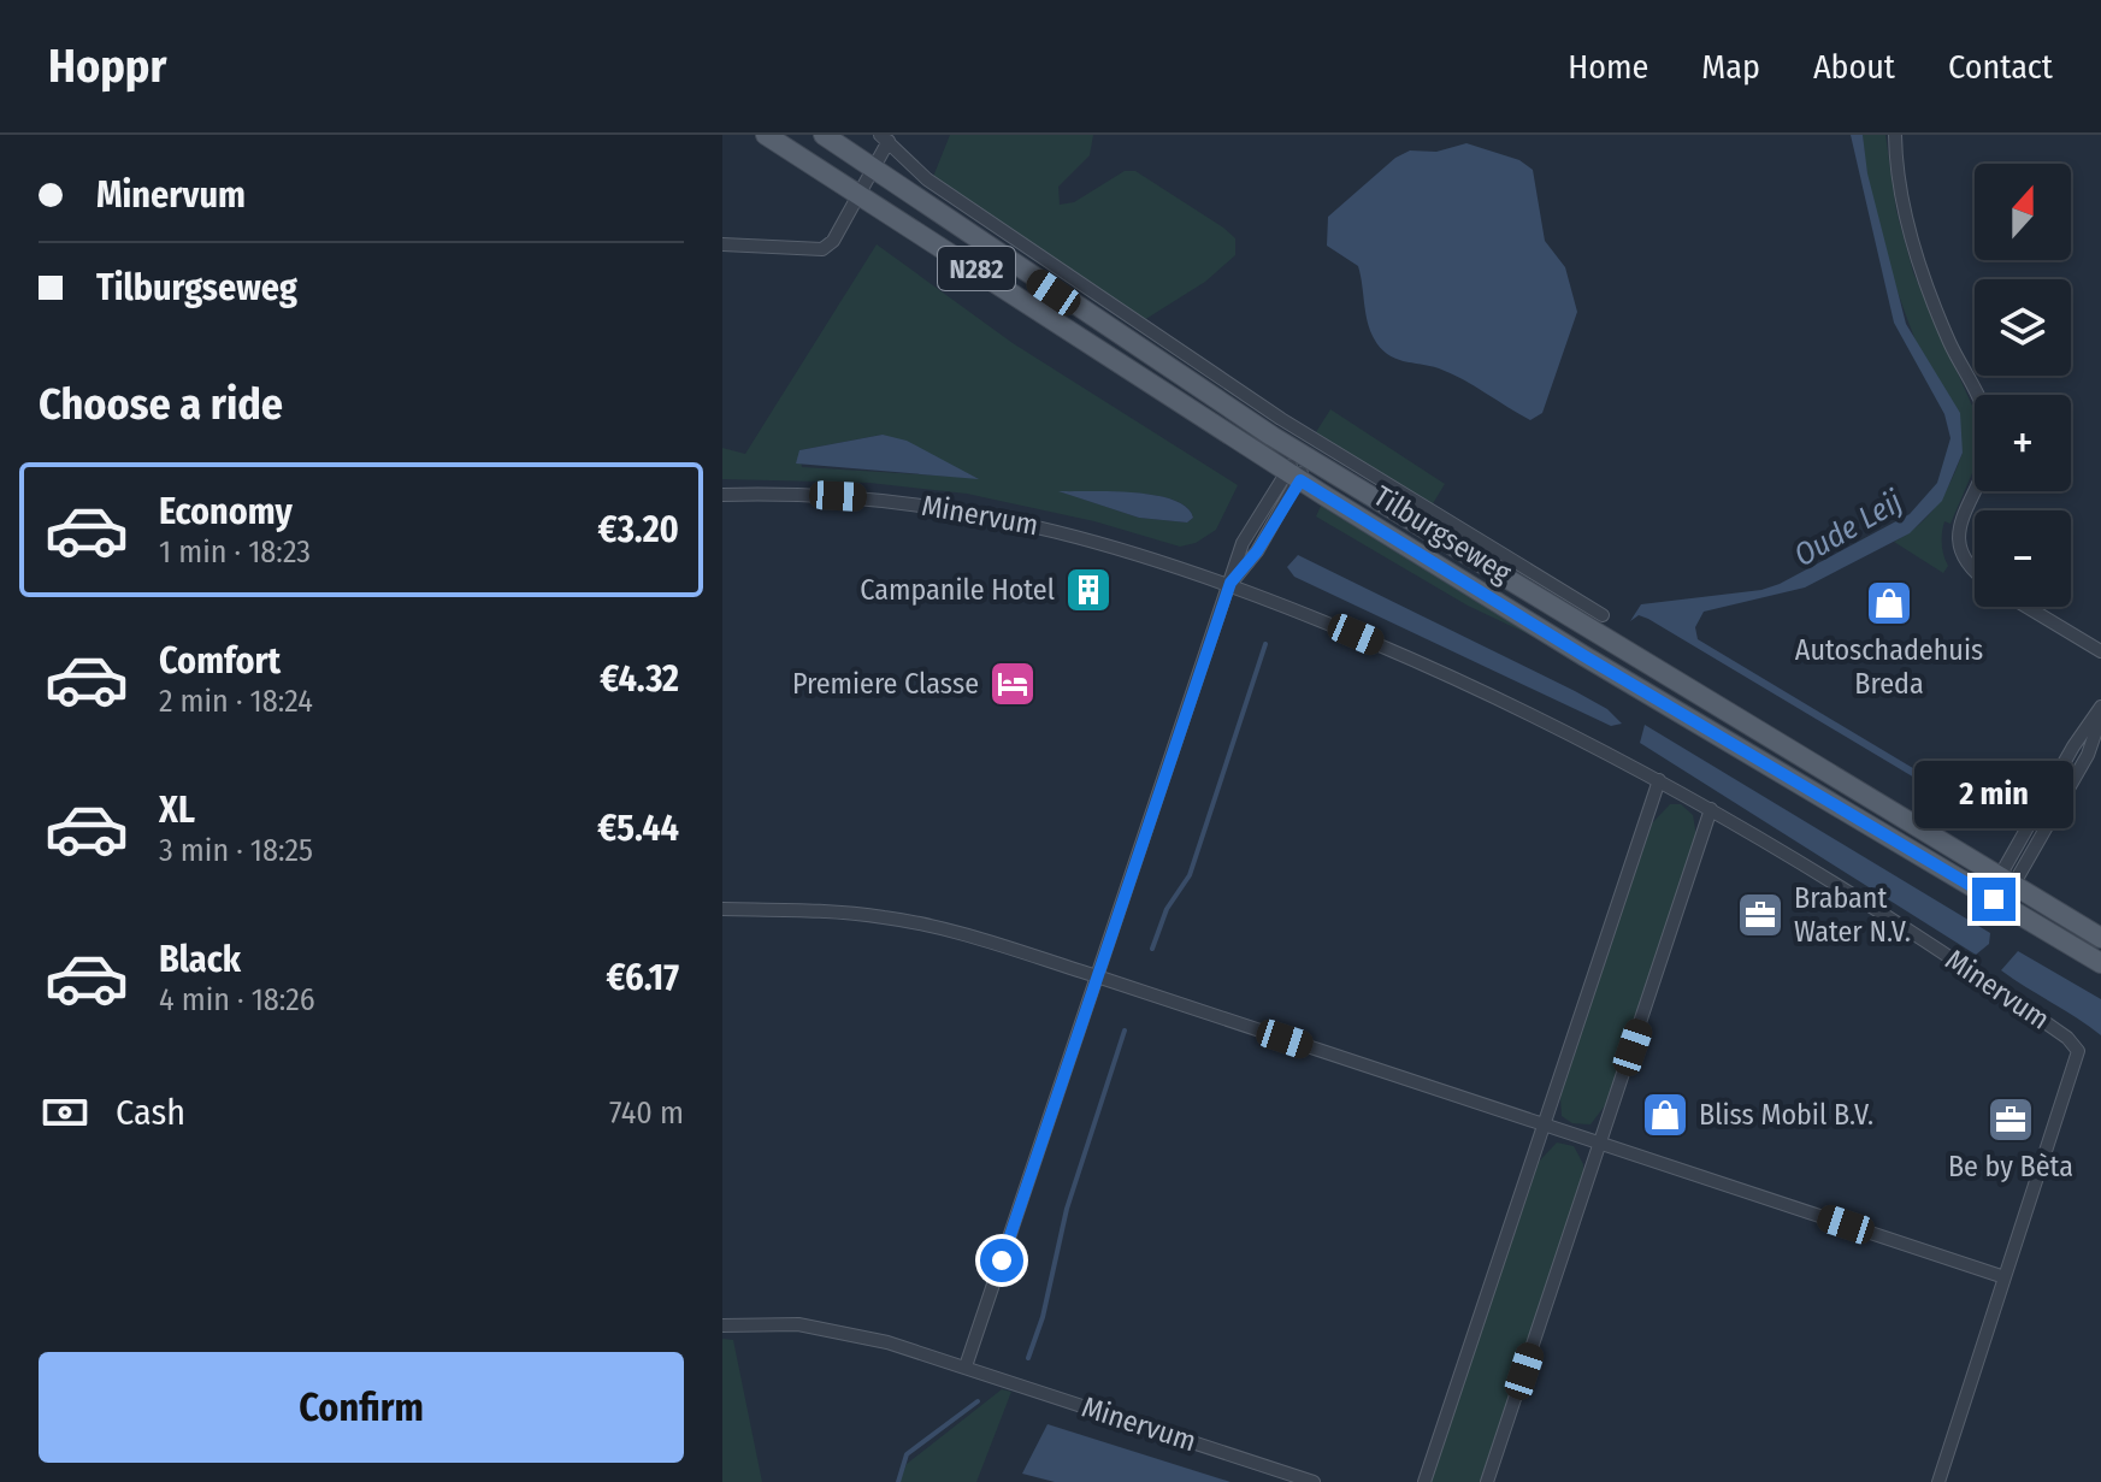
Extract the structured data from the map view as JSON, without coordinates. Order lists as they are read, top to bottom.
{
  "streets": {
    "main road": ["N282", "Tilburgseweg"],
    "street": ["Minervum"]
  },
  "water": ["Oude Leij"],
  "places": {
    "building": ["Campanile Hotel"],
    "shop": ["Autoschadehuis Breda", "Bliss Mobil B.V."],
    "hotel": ["Premiere Classe"],
    "office": ["Brabant Water N.V.", "Be by Bèta"]
  },
  "north": "top",
  "page": {
    "header": "Hoppr",
    "nav": [
      "Home",
      "Map",
      "About",
      "Contact"
    ],
    "banner": ["Minervum", "Tilburgseweg"],
    "map_buttons": ["+", "−"],
    "heading": "Choose a ride",
    "list": [
      {
        "name": "Economy",
        "note": "1 min · 18:23",
        "value": "€3.20"
      },
      {
        "name": "Comfort",
        "note": "2 min · 18:24",
        "value": "€4.32"
      },
      {
        "name": "XL",
        "note": "3 min · 18:25",
        "value": "€5.44"
      },
      {
        "name": "Black",
        "note": "4 min · 18:26",
        "value": "€6.17"
      }
    ],
    "bubble": "2 min",
    "pay": ["Cash", "740 m"],
    "buttons": "Confirm"
  }
}
